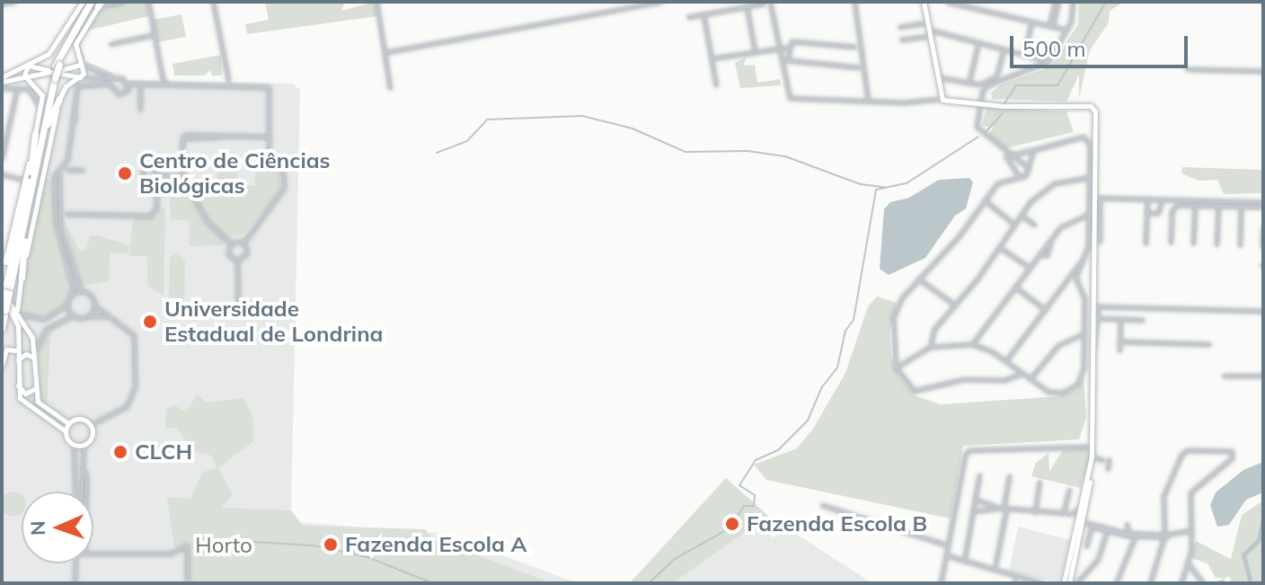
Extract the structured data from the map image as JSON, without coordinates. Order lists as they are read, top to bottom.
{
  "parks": ["Horto"],
  "places": [
    "Centro de Ciências Biológicas",
    "Universidade Estadual de Londrina",
    "CLCH",
    "Fazenda Escola B",
    "Fazenda Escola A"
  ],
  "scale_bar": "500 m",
  "north": "left"
}
